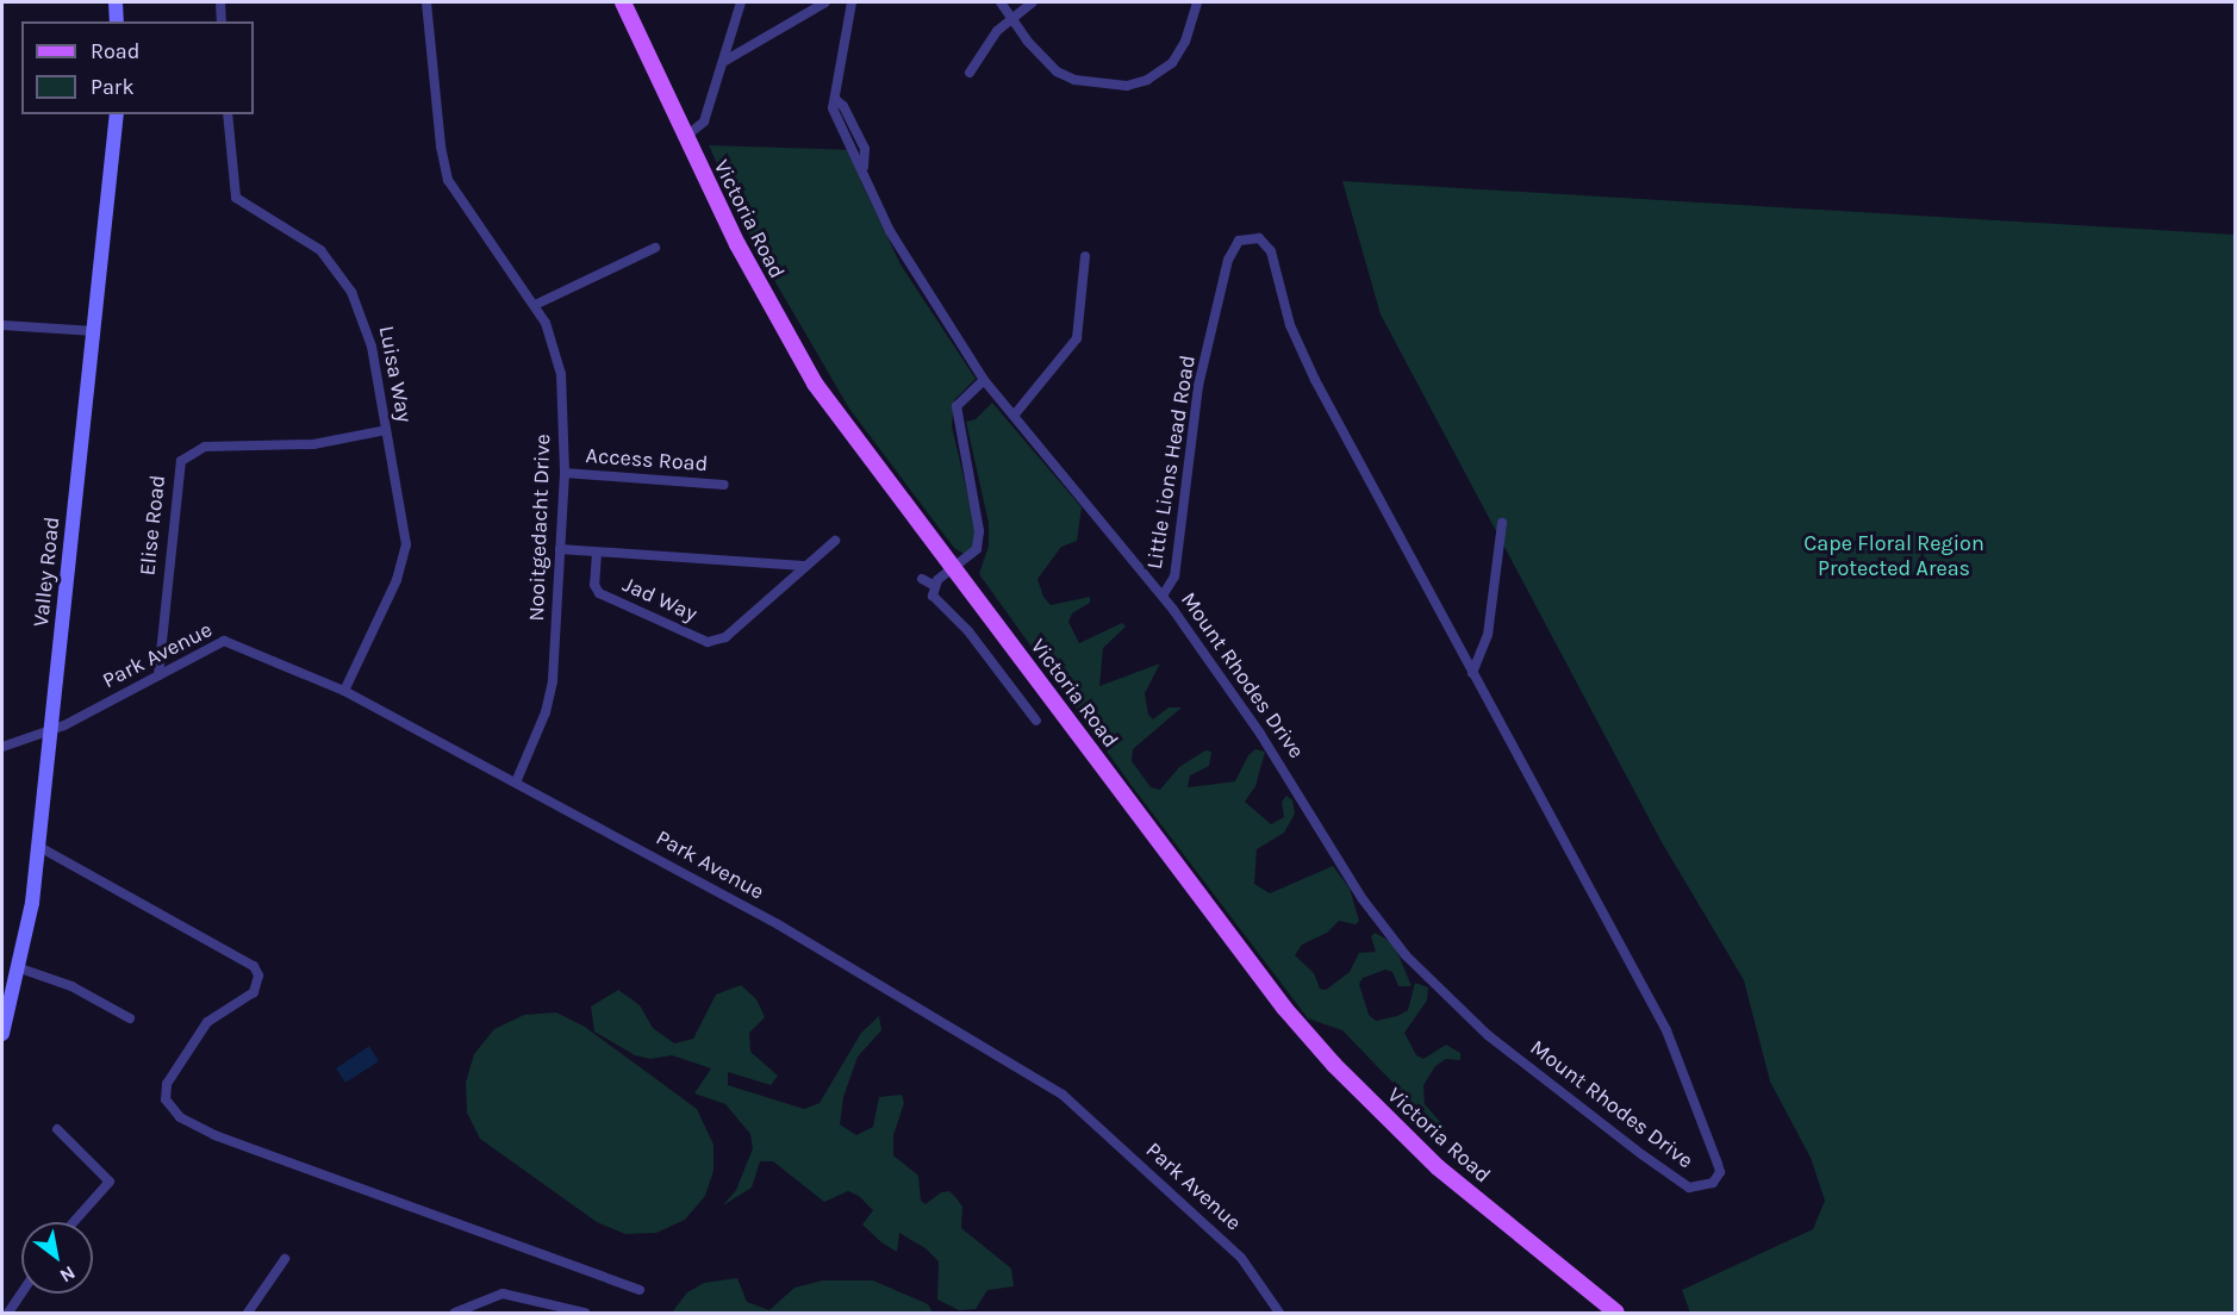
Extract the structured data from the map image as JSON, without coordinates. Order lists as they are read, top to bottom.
{
  "streets": {
    "main road": ["Victoria Road"],
    "street": [
      "Luisa Way",
      "Access Road",
      "Little Lions Head Road",
      "Elise Road",
      "Nooitgedacht Drive",
      "Valley Road",
      "Jad Way",
      "Park Avenue",
      "Mount Rhodes Drive"
    ]
  },
  "crossings": [
    ["Luisa Way", "Elise Road"],
    ["Luisa Way", "Park Avenue"],
    ["Access Road", "Nooitgedacht Drive"],
    ["Little Lions Head Road", "Mount Rhodes Drive"],
    ["Elise Road", "Park Avenue"],
    ["Nooitgedacht Drive", "Jad Way"],
    ["Nooitgedacht Drive", "Park Avenue"],
    ["Valley Road", "Park Avenue"]
  ],
  "parks": ["Cape Floral Region Protected Areas"],
  "legend": ["Road", "Park"],
  "north": "bottom right"
}
